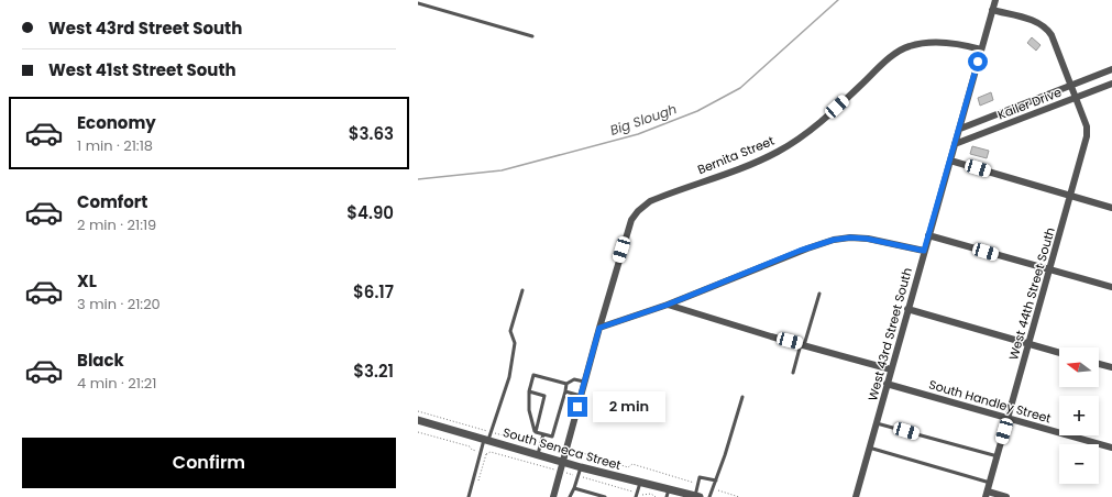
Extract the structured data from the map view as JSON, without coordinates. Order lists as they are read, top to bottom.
{
  "streets": {
    "street": [
      "Kailer Drive",
      "Bernita Street",
      "West 44th Street South",
      "West 43rd Street South",
      "South Handley Street",
      "South Seneca Street"
    ]
  },
  "crossings": [
    ["Kailer Drive", "West 44th Street South"],
    ["Kailer Drive", "West 43rd Street South"],
    ["Bernita Street", "West 43rd Street South"],
    ["West 44th Street South", "West 43rd Street South"],
    ["West 44th Street South", "South Handley Street"],
    ["West 43rd Street South", "South Handley Street"]
  ],
  "water": ["Big Slough"],
  "north": "left",
  "page": {
    "banner": ["West 43rd Street South", "West 41st Street South"],
    "list": [
      {
        "name": "Economy",
        "note": "1 min · 21:18",
        "value": "$3.63"
      },
      {
        "name": "Comfort",
        "note": "2 min · 21:19",
        "value": "$4.90"
      },
      {
        "name": "XL",
        "note": "3 min · 21:20",
        "value": "$6.17"
      },
      {
        "name": "Black",
        "note": "4 min · 21:21",
        "value": "$3.21"
      }
    ],
    "map_buttons": ["+", "−"],
    "bubble": "2 min",
    "buttons": "Confirm"
  }
}
